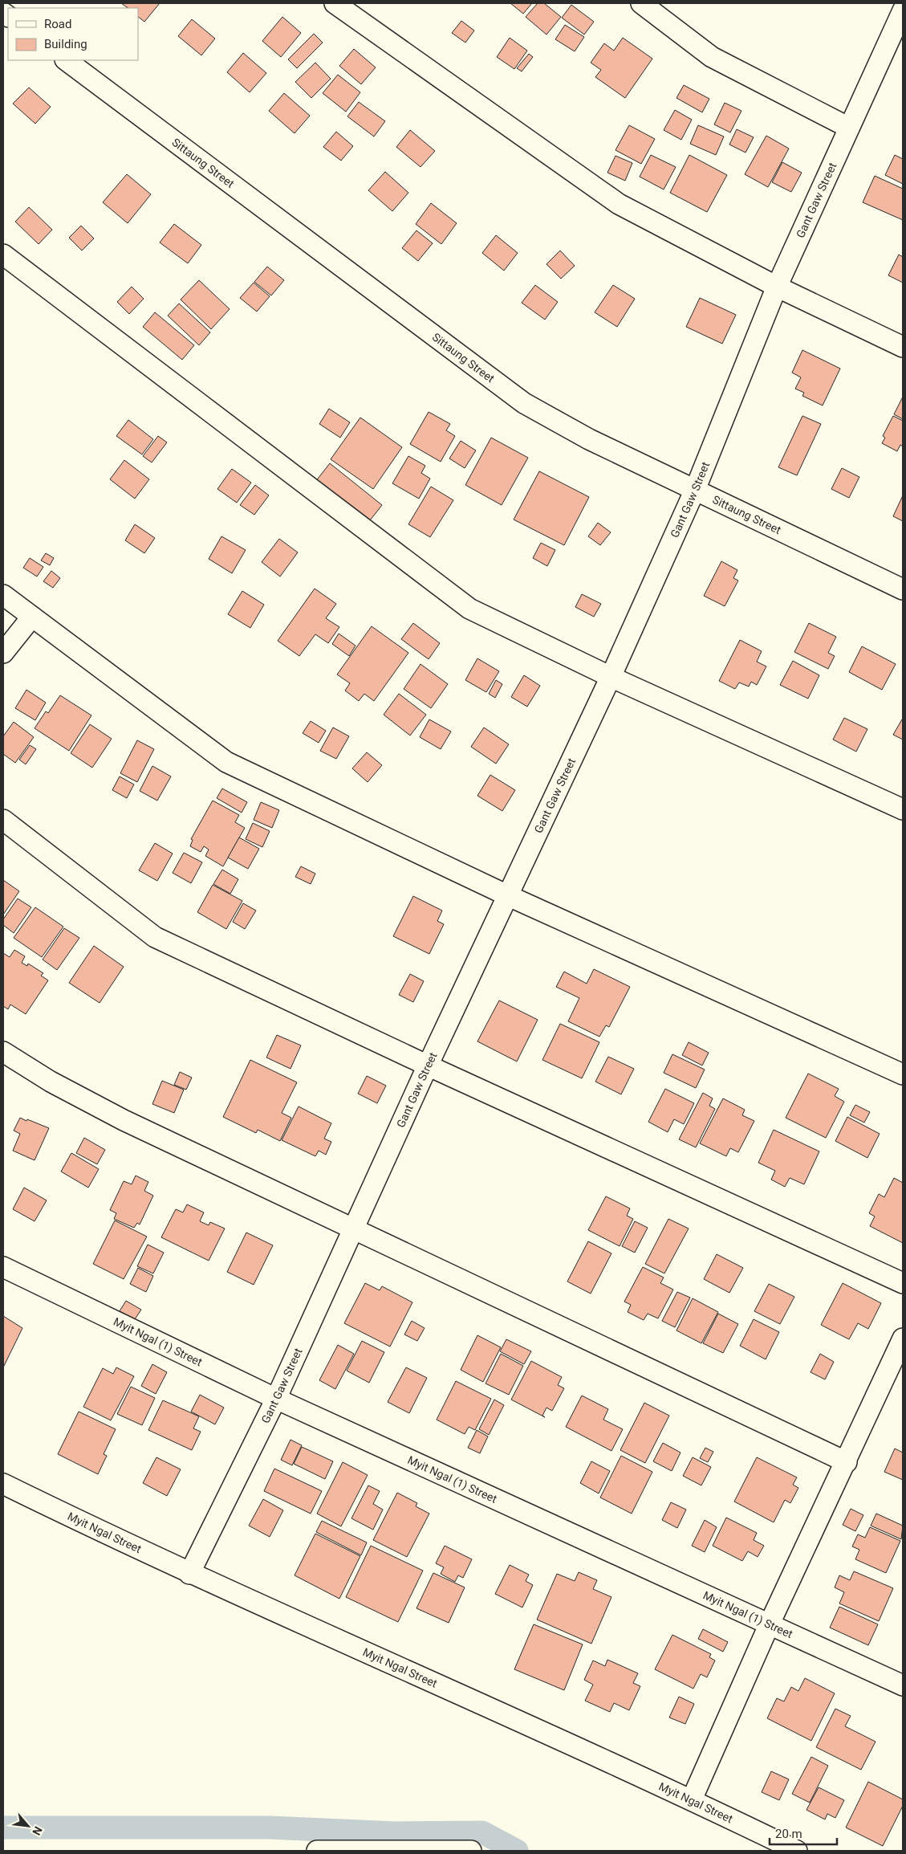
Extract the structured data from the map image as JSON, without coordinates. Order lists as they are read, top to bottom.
{
  "streets": {
    "street": [
      "Sittaung Street",
      "Gant Gaw Street",
      "Myit Ngal (1) Street",
      "Myit Ngal Street"
    ]
  },
  "crossings": [
    ["Sittaung Street", "Gant Gaw Street"],
    ["Gant Gaw Street", "Myit Ngal (1) Street"],
    ["Gant Gaw Street", "Myit Ngal Street"]
  ],
  "legend": ["Road", "Building"],
  "scale_bar": "20 m",
  "north": "bottom right"
}
